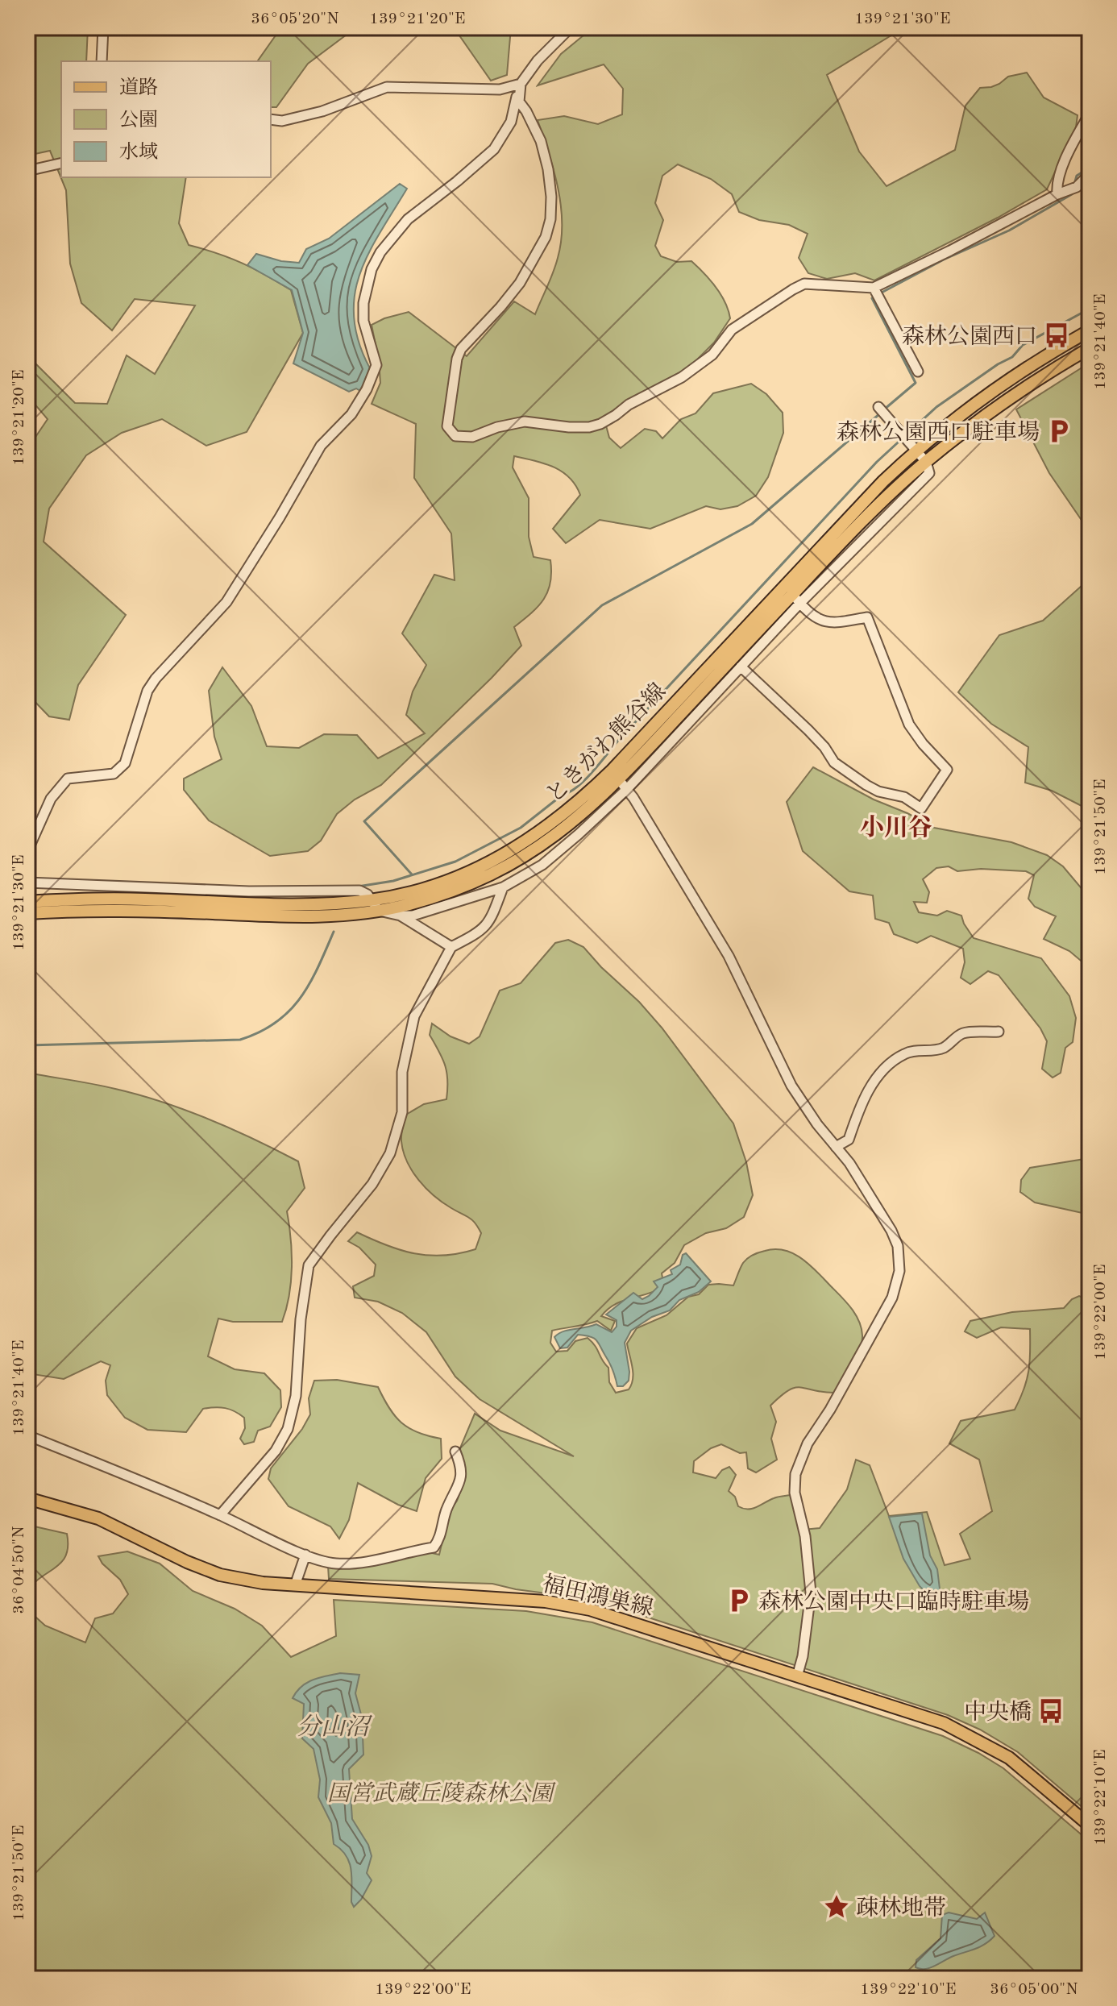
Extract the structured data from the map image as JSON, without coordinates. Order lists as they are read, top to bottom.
{
  "streets": {
    "main road": ["ときがわ熊谷線", "福田鴻巣線"]
  },
  "districts": ["小川谷"],
  "water": ["分山沼"],
  "parks": ["国営武蔵丘陵森林公園"],
  "places": {
    "bus stop": ["森林公園西口", "中央橋"],
    "parking": ["森林公園西口駐車場", "森林公園中央口臨時駐車場"],
    "place": ["疎林地帯"]
  },
  "legend": ["道路", "公園", "水域"],
  "coordinates": [
    "36°05'20\"N",
    "139°21'20\"E",
    "139°21'30\"E",
    "139°21'40\"E",
    "139°21'50\"E",
    "139°22'00\"E",
    "36°04'50\"N",
    "139°22'10\"E",
    "36°05'00\"N"
  ]
}
